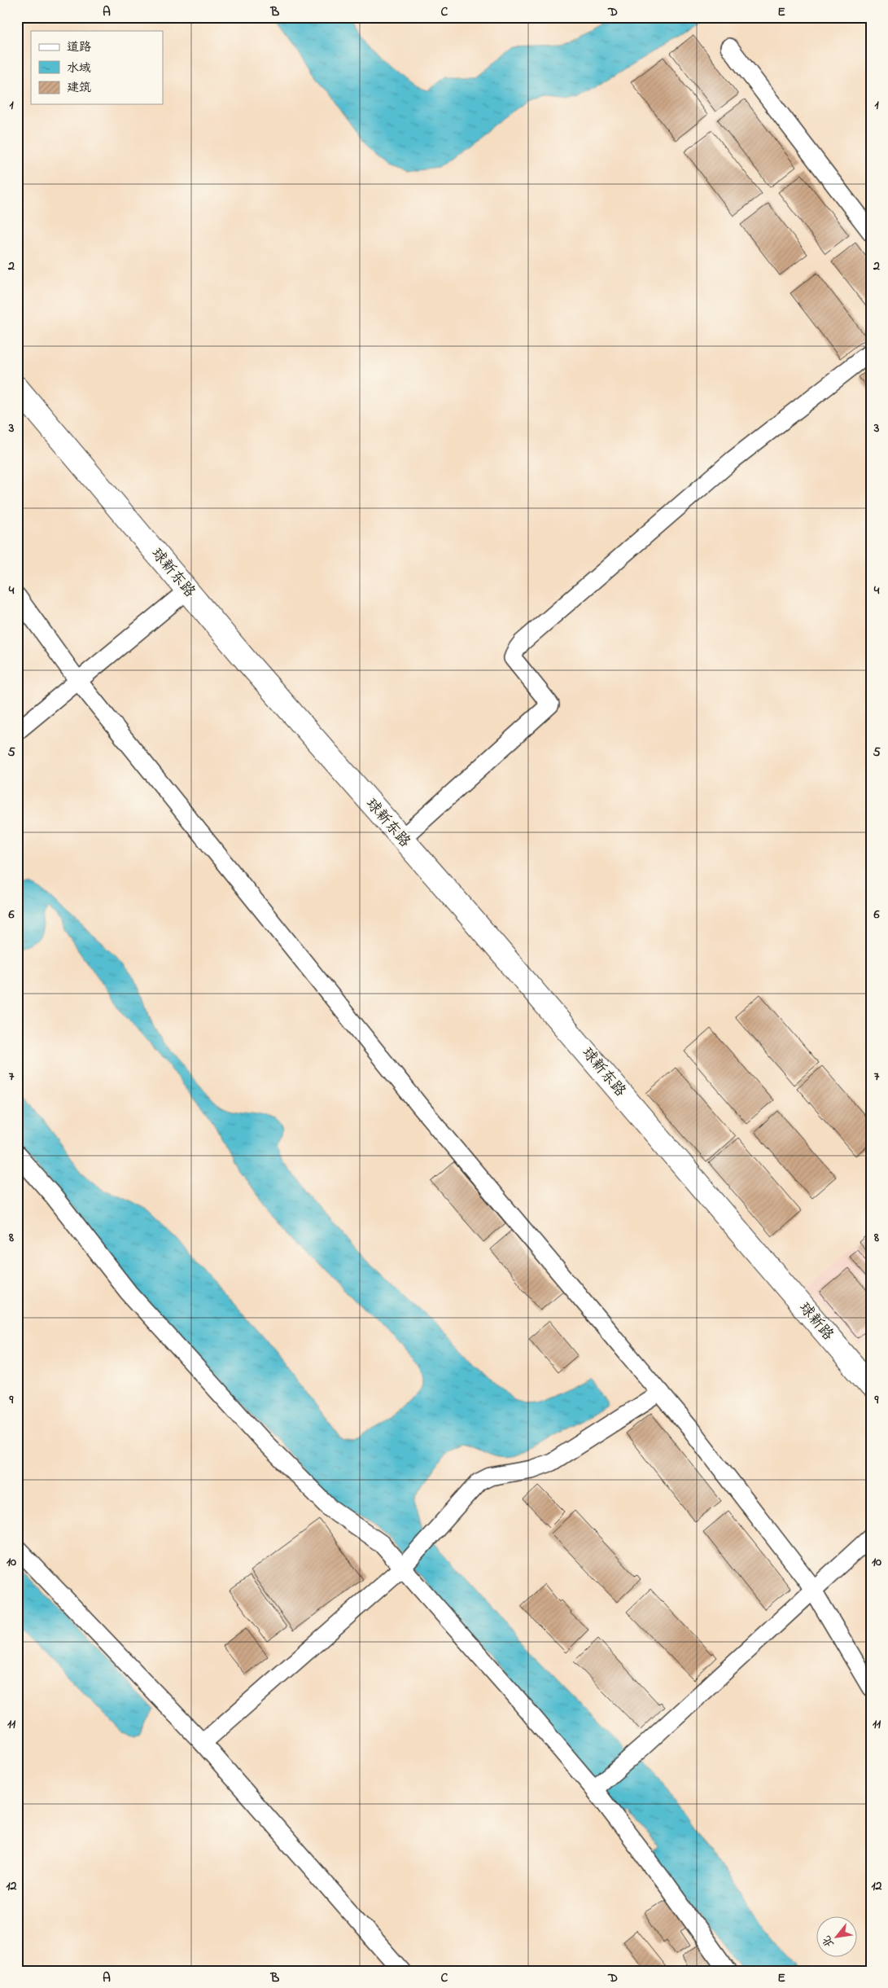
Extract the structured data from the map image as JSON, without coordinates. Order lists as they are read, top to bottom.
{
  "streets": {
    "street": ["球新东路", "球新路"]
  },
  "crossings": [
    ["球新东路", "球新路"]
  ],
  "legend": ["道路", "水域", "建筑"],
  "north": "bottom left",
  "grid": {
    "columns": [
      "A",
      "B",
      "C",
      "D",
      "E"
    ],
    "rows": [
      "1",
      "2",
      "3",
      "4",
      "5",
      "6",
      "7",
      "8",
      "9",
      "10",
      "11",
      "12"
    ]
  }
}
